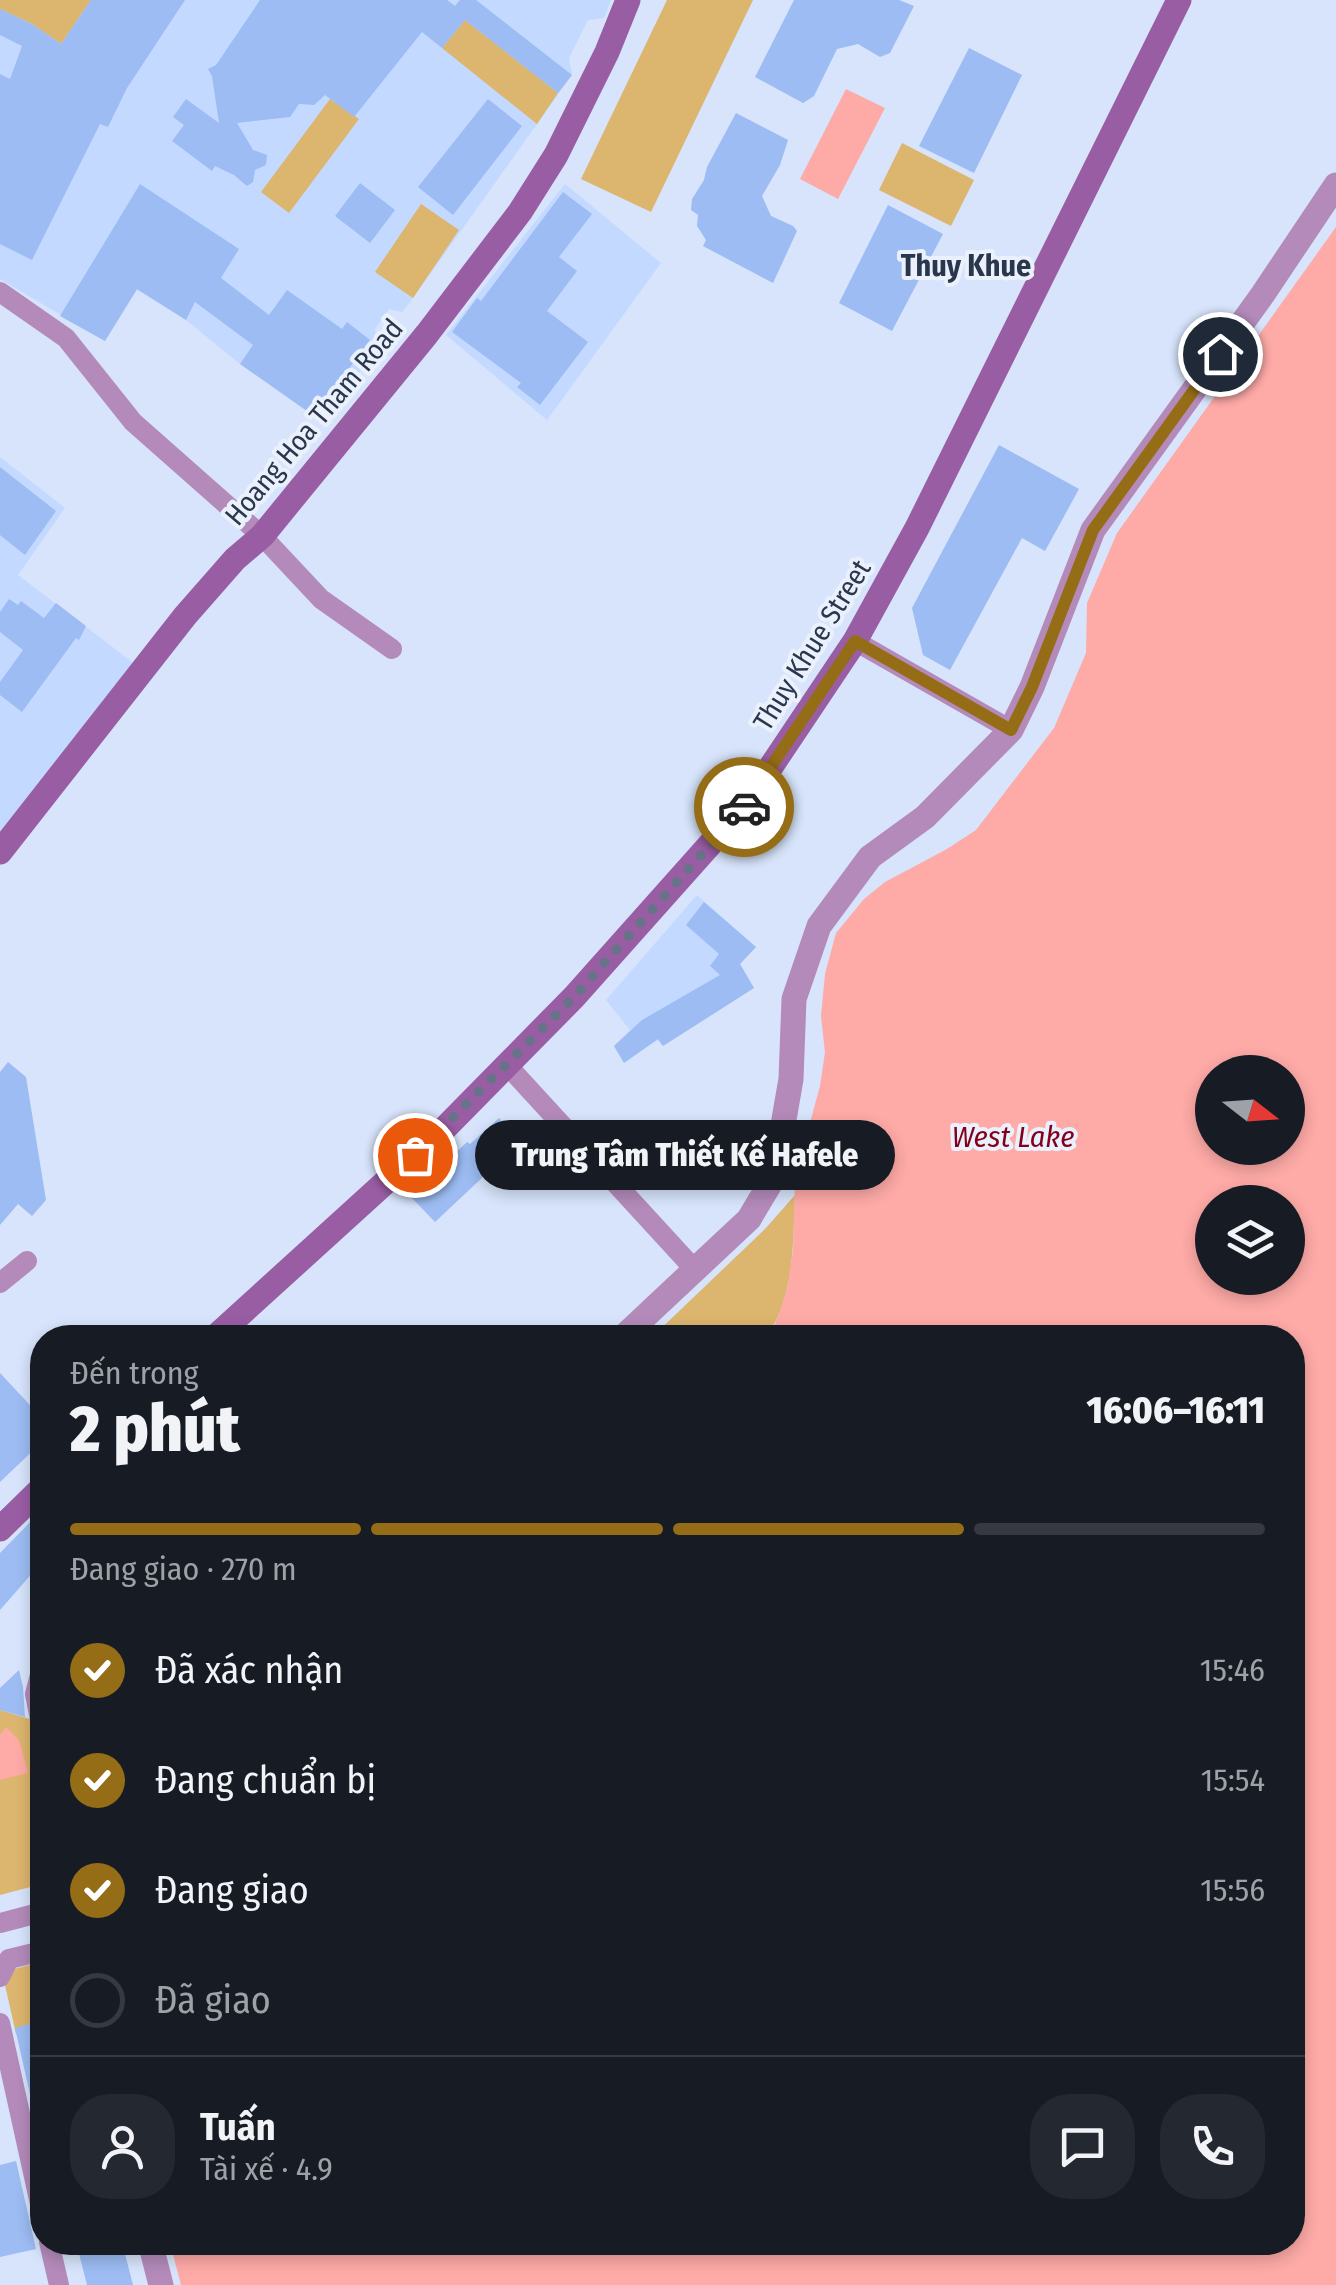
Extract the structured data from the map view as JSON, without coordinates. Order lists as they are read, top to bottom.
{
  "streets": {
    "main road": ["Hoang Hoa Tham Road", "Thuy Khue Street"]
  },
  "districts": ["Thuy Khue"],
  "water": ["West Lake"],
  "places": ["Trung Tâm Thiết Kế Hafele"],
  "north": "right",
  "page": {
    "bubble": "Trung Tâm Thiết Kế Hafele",
    "heading": ["2 phút", "Đến trong", "16:06–16:11"],
    "panel": ["Tuấn", "Tài xế · 4.9"],
    "bar": "Đang giao · 270 m",
    "list": [
      ["Đã xác nhận", "15:46"],
      ["Đang chuẩn bị", "15:54"],
      ["Đang giao", "15:56"],
      "Đã giao"
    ]
  }
}
